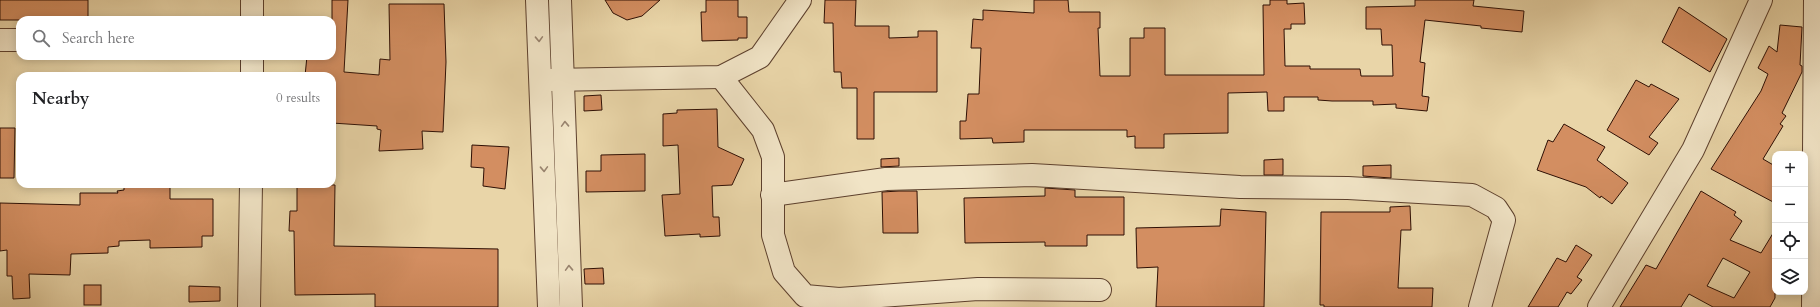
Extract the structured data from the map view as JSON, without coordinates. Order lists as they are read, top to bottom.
{
  "page": {
    "search": "Search here",
    "heading": ["Nearby", "0 results"],
    "map_buttons": ["+", "−"]
  }
}
